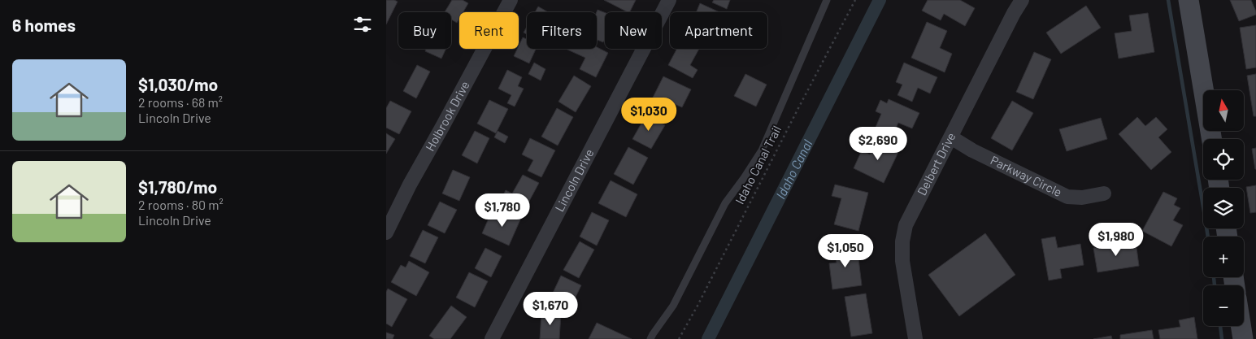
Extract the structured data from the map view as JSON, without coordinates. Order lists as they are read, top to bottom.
{
  "streets": {
    "street": [
      "Holbrook Drive",
      "Delbert Drive",
      "Parkway Circle",
      "Lincoln Drive"
    ],
    "path": ["Idaho Canal Trail"]
  },
  "crossings": [
    ["Delbert Drive", "Parkway Circle"]
  ],
  "water": ["Idaho Canal"],
  "north": "top",
  "page": {
    "heading": "6 homes",
    "chip": [
      "Buy",
      "Rent",
      "Filters",
      "New",
      "Apartment"
    ],
    "list": [
      {
        "name": "$1,030/mo",
        "note": "2 rooms · 68 m² · Lincoln Drive"
      },
      {
        "name": "$1,780/mo",
        "note": "2 rooms · 80 m² · Lincoln Drive"
      }
    ],
    "map_buttons": ["+", "−"],
    "price": [
      "$1,030",
      "$2,690",
      "$1,780",
      "$1,980",
      "$1,050",
      "$1,670"
    ]
  }
}
